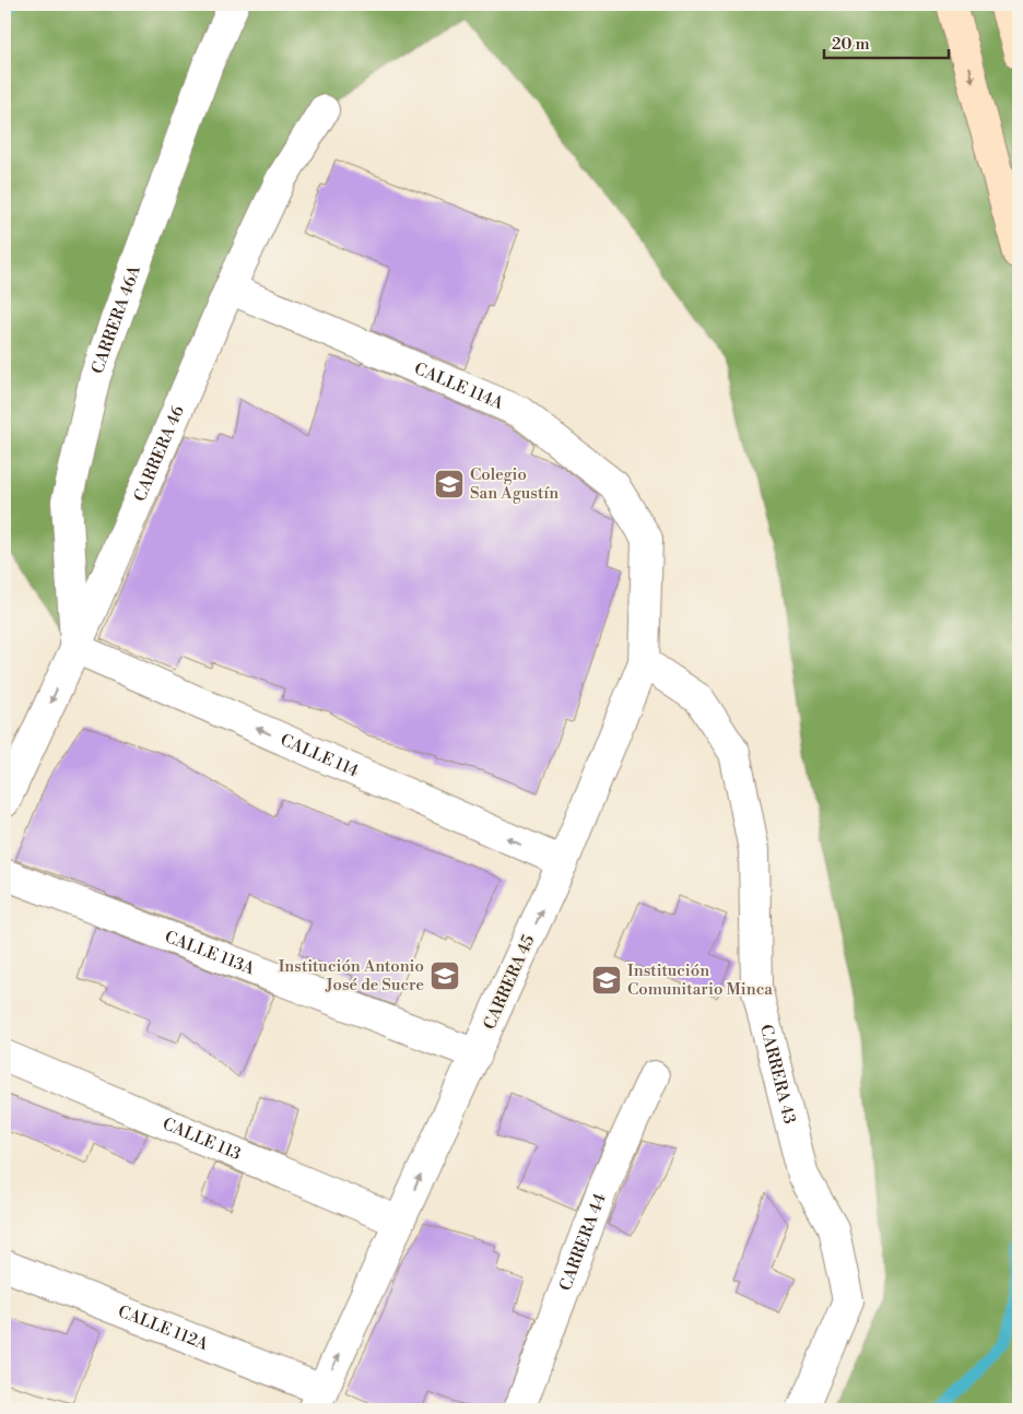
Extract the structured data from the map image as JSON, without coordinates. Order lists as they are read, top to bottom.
{
  "streets": {
    "street": [
      "CARRERA 46A",
      "CALLE 114A",
      "CARRERA 46",
      "CALLE 114",
      "CALLE 113A",
      "CARRERA 45",
      "CARRERA 43",
      "CALLE 113",
      "CARRERA 44",
      "CALLE 112A"
    ]
  },
  "crossings": [
    ["CARRERA 46A", "CARRERA 46"],
    ["CARRERA 46A", "CALLE 114"],
    ["CALLE 114A", "CARRERA 46"],
    ["CALLE 114A", "CARRERA 45"],
    ["CARRERA 46", "CALLE 114"],
    ["CALLE 114", "CARRERA 45"],
    ["CALLE 113A", "CARRERA 45"],
    ["CARRERA 45", "CARRERA 43"],
    ["CARRERA 45", "CALLE 113"],
    ["CARRERA 45", "CALLE 112A"]
  ],
  "one_way": ["CALLE 114", "CARRERA 45"],
  "places": {
    "school or university": ["Colegio San Agustín", "Institución Antonio José de Sucre", "Institución Comunitario Minca"]
  },
  "scale_bar": "20 m"
}
